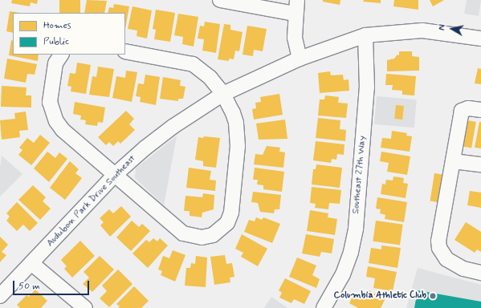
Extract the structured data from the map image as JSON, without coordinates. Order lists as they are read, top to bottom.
{
  "streets": {
    "street": ["Southeast 27th Way", "Audubon Park Drive Southeast"]
  },
  "crossings": [
    ["Southeast 27th Way", "Audubon Park Drive Southeast"]
  ],
  "places": ["Columbia Athletic Club"],
  "legend": ["Homes", "Public"],
  "scale_bar": "50 m",
  "north": "left"
}
